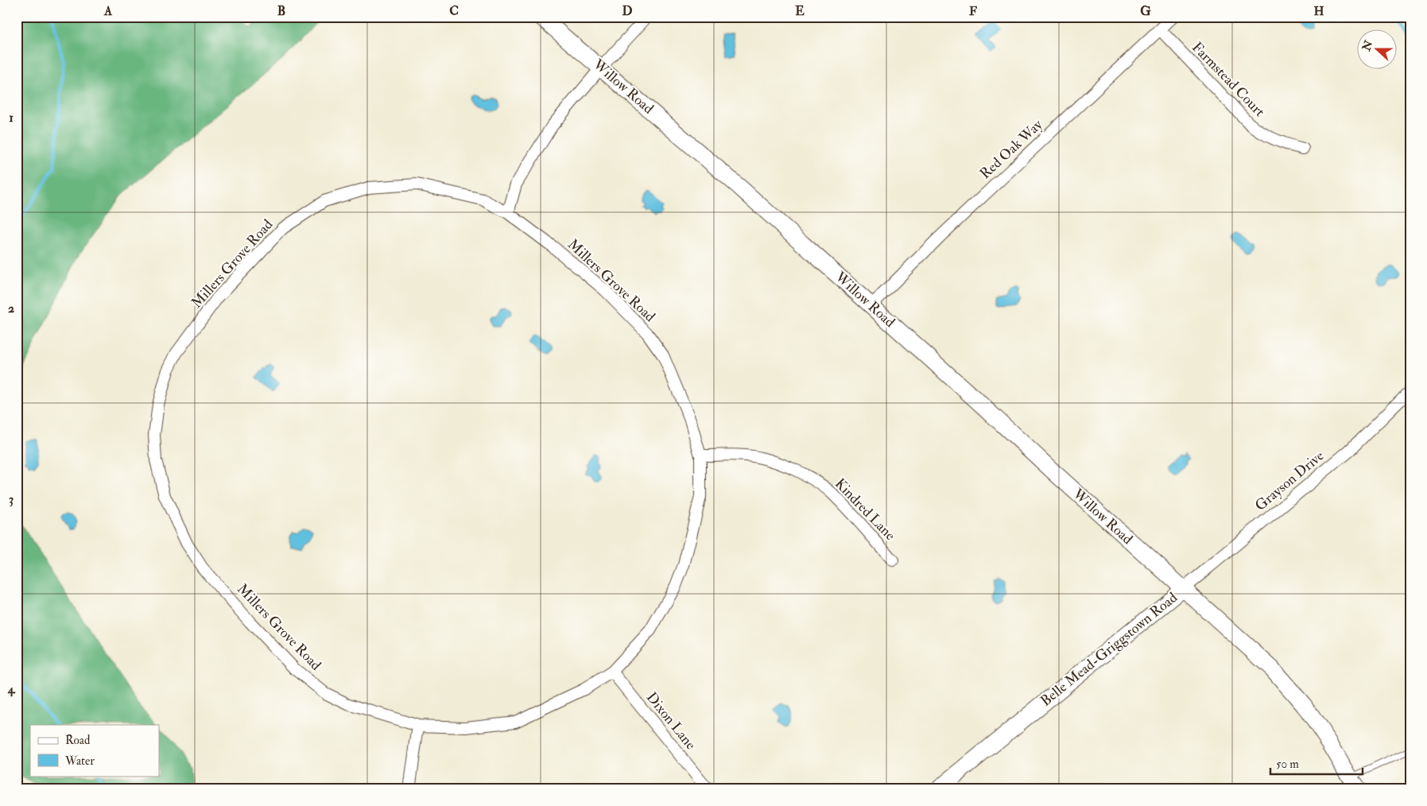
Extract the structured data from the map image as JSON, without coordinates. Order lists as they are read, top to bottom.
{
  "streets": {
    "street": [
      "Farmstead Court",
      "Willow Road",
      "Red Oak Way",
      "Millers Grove Road",
      "Grayson Drive",
      "Kindred Lane",
      "Belle Mead-Griggstown Road",
      "Dixon Lane"
    ]
  },
  "crossings": [
    ["Farmstead Court", "Red Oak Way"],
    ["Willow Road", "Red Oak Way"],
    ["Willow Road", "Grayson Drive"],
    ["Willow Road", "Belle Mead-Griggstown Road"],
    ["Millers Grove Road", "Kindred Lane"],
    ["Millers Grove Road", "Dixon Lane"],
    ["Grayson Drive", "Belle Mead-Griggstown Road"]
  ],
  "legend": ["Road", "Water"],
  "scale_bar": "50 m",
  "north": "left",
  "grid": {
    "columns": [
      "A",
      "B",
      "C",
      "D",
      "E",
      "F",
      "G",
      "H"
    ],
    "rows": [
      "1",
      "2",
      "3",
      "4"
    ]
  }
}
